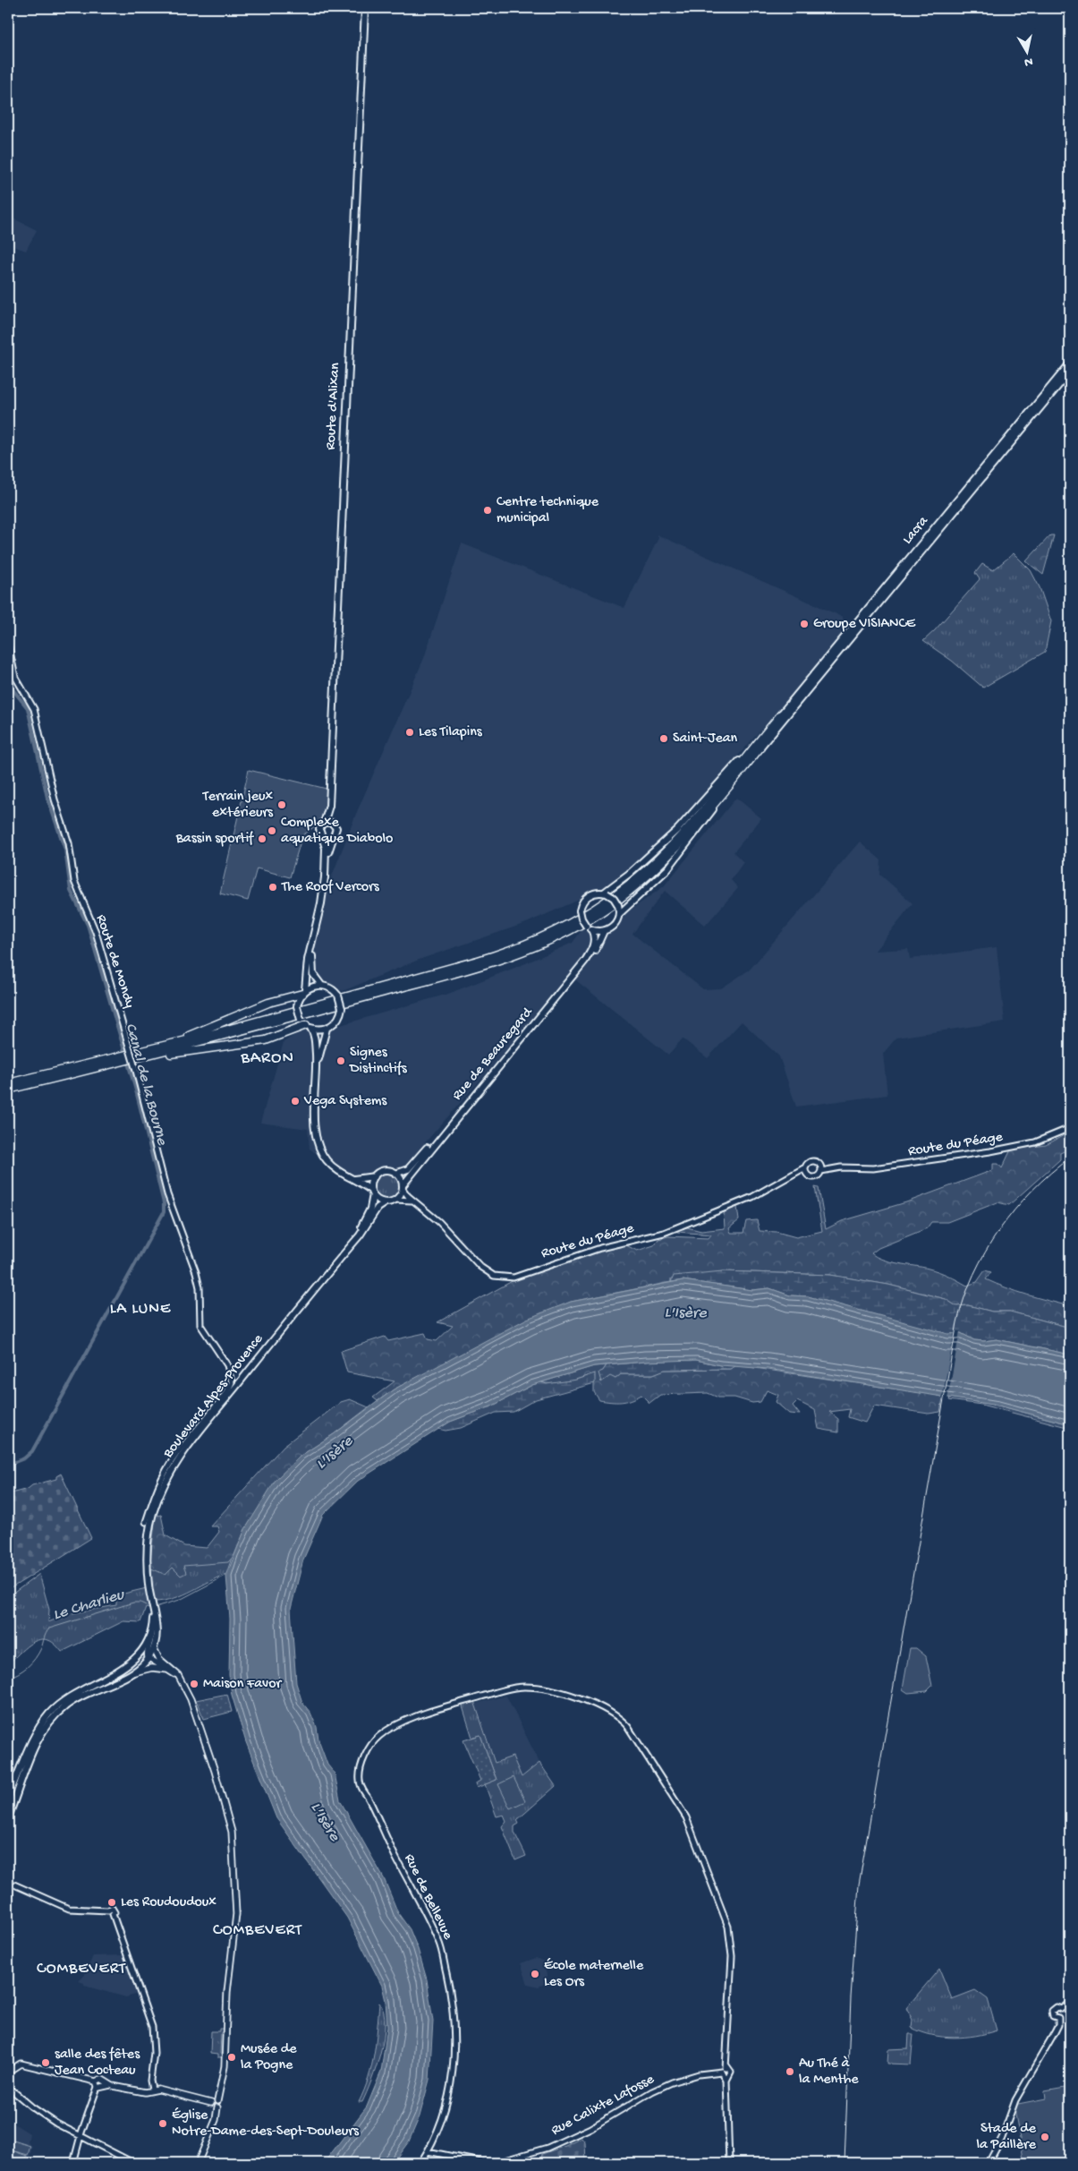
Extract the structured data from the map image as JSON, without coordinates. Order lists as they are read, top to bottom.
{
  "streets": {
    "main road": [
      "Route d'Alixan",
      "Lacra",
      "Rue de Beauregard",
      "Boulevard Alpes-Provence"
    ],
    "street": [
      "Route de Mondy",
      "Route du Péage",
      "Rue de Bellevue",
      "Rue Calixte Lafosse"
    ]
  },
  "crossings": [
    ["Lacra", "Rue de Beauregard"],
    ["Rue de Beauregard", "Route du Péage"],
    ["Rue de Beauregard", "Boulevard Alpes-Provence"],
    ["Route du Péage", "Boulevard Alpes-Provence"],
    ["Rue de Bellevue", "Rue Calixte Lafosse"]
  ],
  "districts": [
    "BARON",
    "LA LUNE",
    "COMBEVERT",
    "COMBEVERT"
  ],
  "water": ["Canal de la Bourne", "L'Isère", "Le Charlieu"],
  "places": [
    "Centre technique municipal",
    "Groupe VISIANCE",
    "Les Tilapins",
    "Saint-Jean",
    "Terrain jeux extérieurs",
    "Complexe aquatique Diabolo",
    "Bassin sportif",
    "The Roof Vercors",
    "Signes Distinctifs",
    "Vega Systems",
    "Maison Favor",
    "Les Roudoudoux",
    "École maternelle Les Ors",
    "Musée de la Pogne",
    "salle des fêtes Jean Cocteau",
    "Au Thé à la Menthe",
    "Église Notre-Dame-des-Sept-Douleurs",
    "Stade de la Paillère"
  ],
  "north": "bottom"
}
